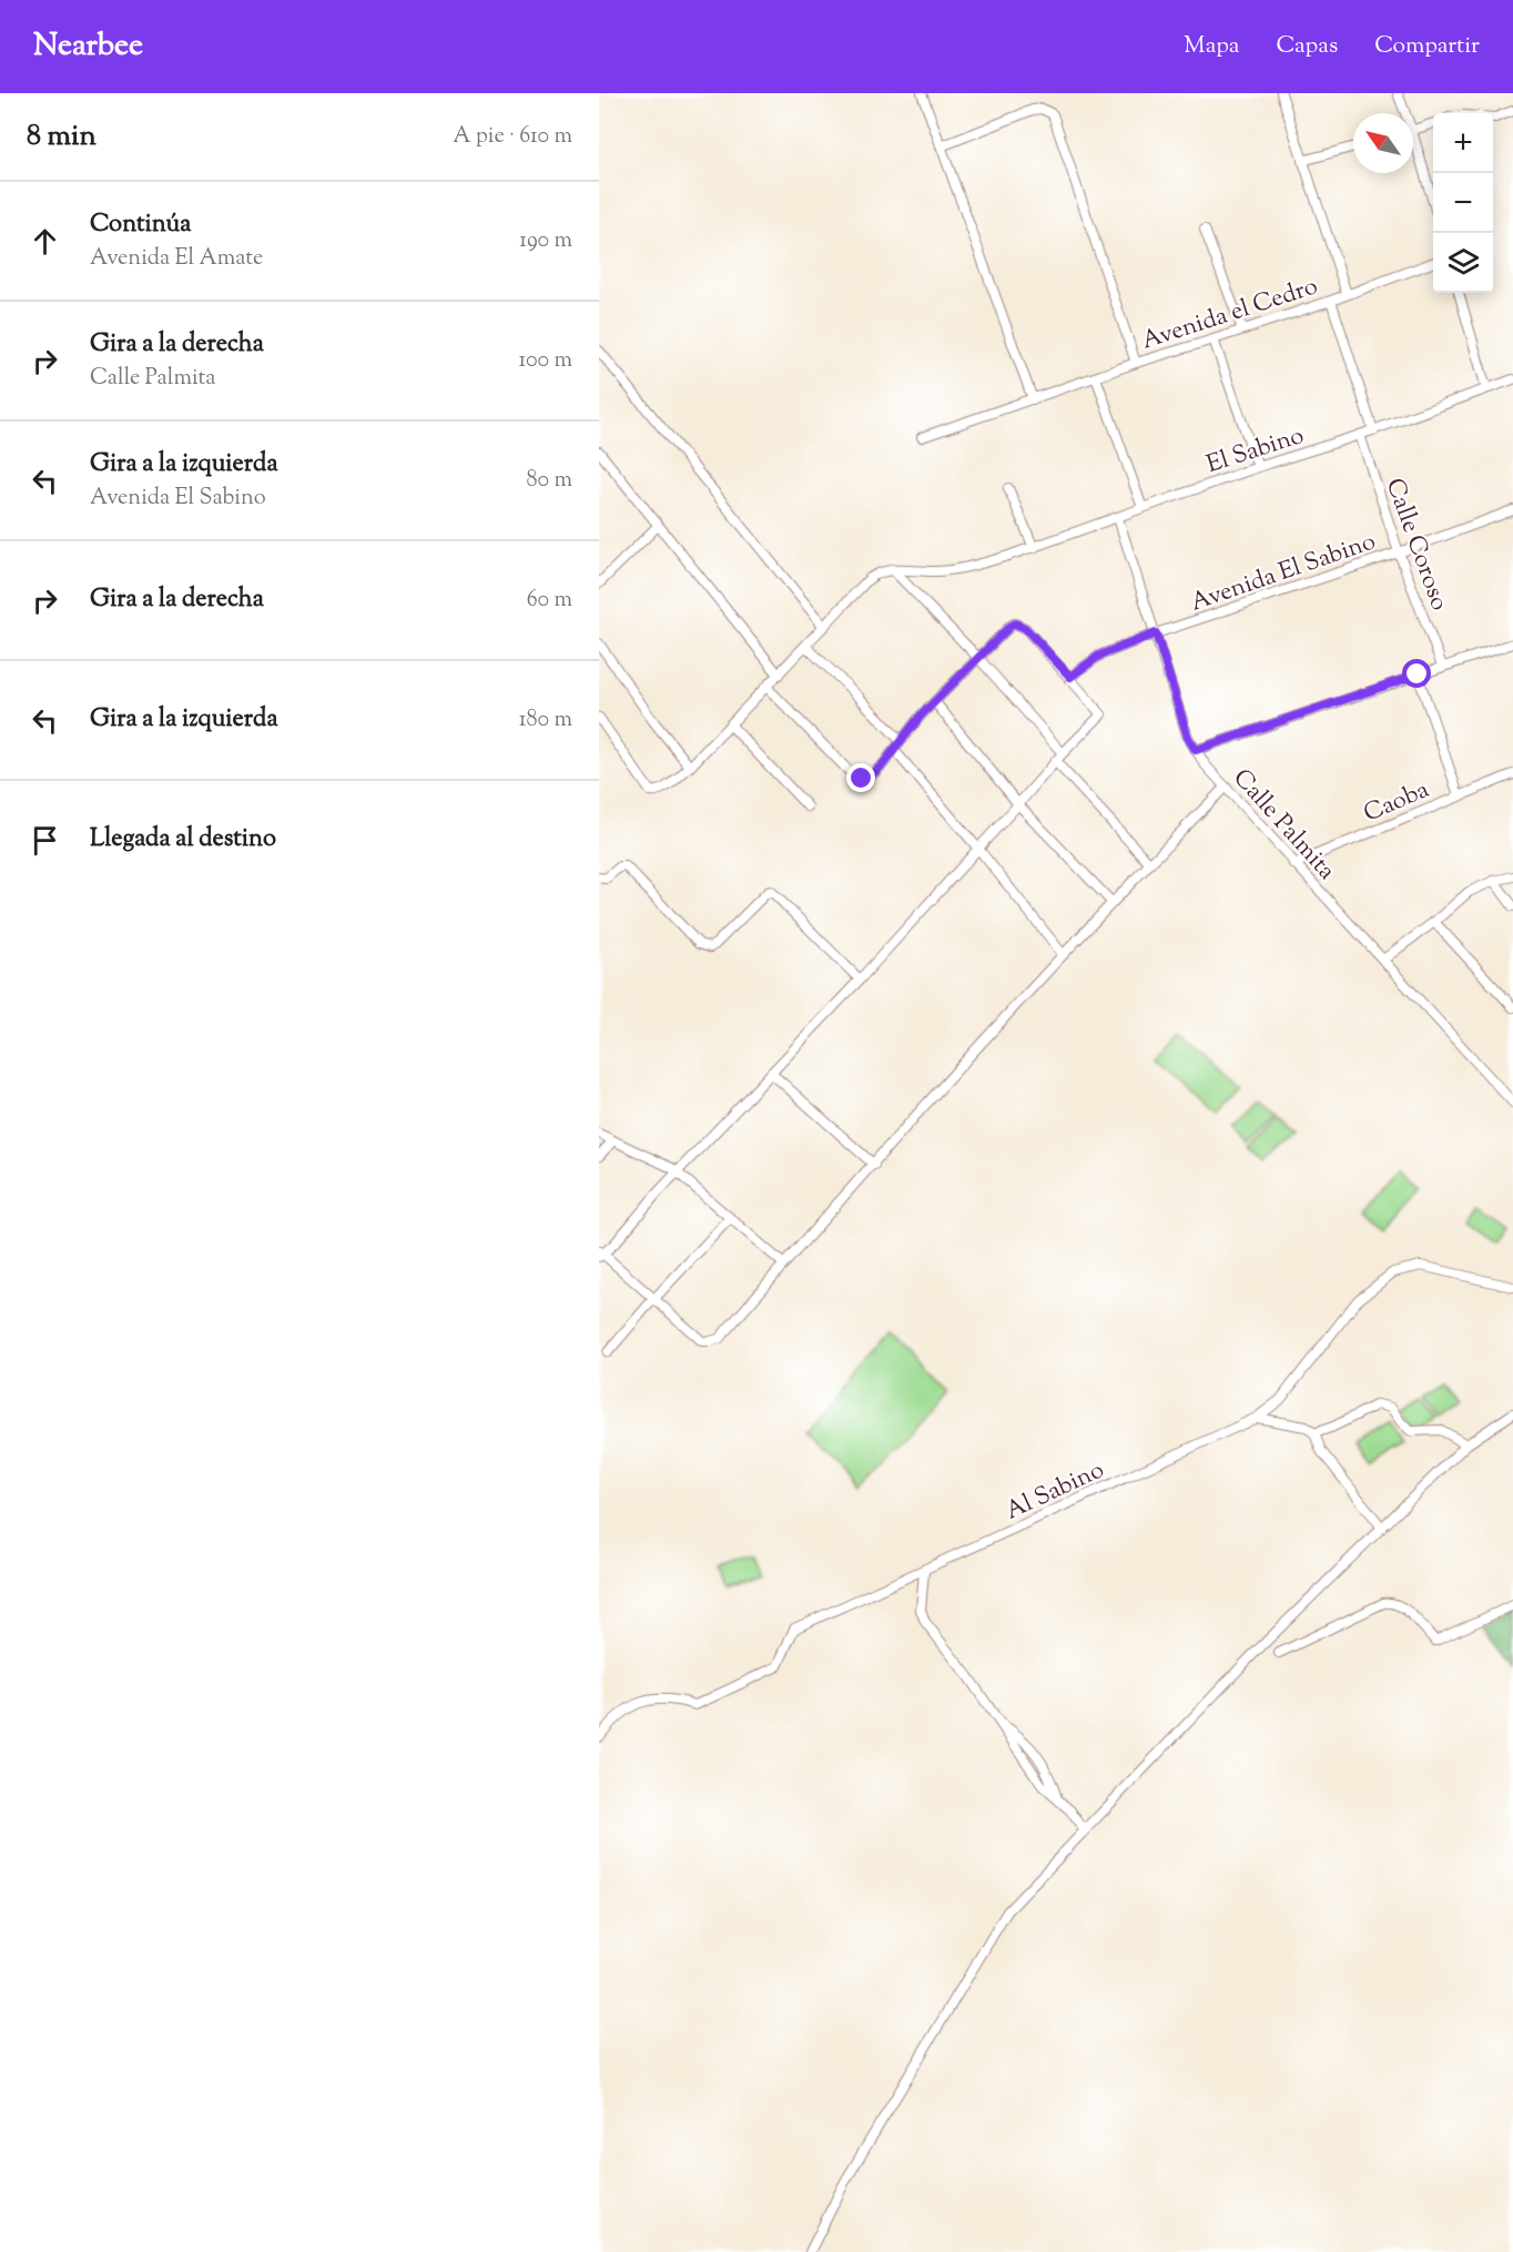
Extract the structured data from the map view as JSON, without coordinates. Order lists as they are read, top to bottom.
{
  "streets": {
    "street": [
      "Avenida el Cedro",
      "El Sabino",
      "Calle Coroso",
      "Avenida El Sabino",
      "Caoba",
      "Calle Palmita",
      "Al Sabino"
    ]
  },
  "crossings": [
    ["El Sabino", "Calle Coroso"],
    ["El Sabino", "Calle Palmita"],
    ["Calle Coroso", "Avenida El Sabino"],
    ["Avenida El Sabino", "Calle Palmita"],
    ["Caoba", "Calle Palmita"]
  ],
  "north": "top left",
  "page": {
    "header": "Nearbee",
    "nav": ["Mapa", "Capas", "Compartir"],
    "heading": ["8 min", "A pie · 610 m"],
    "map_buttons": ["+", "−"],
    "list": [
      ["Continúa", "Avenida El Amate", "190 m"],
      ["Gira a la derecha", "Calle Palmita", "100 m"],
      ["Gira a la izquierda", "Avenida El Sabino", "80 m"],
      ["Gira a la derecha", "60 m"],
      ["Gira a la izquierda", "180 m"],
      "Llegada al destino"
    ]
  }
}
